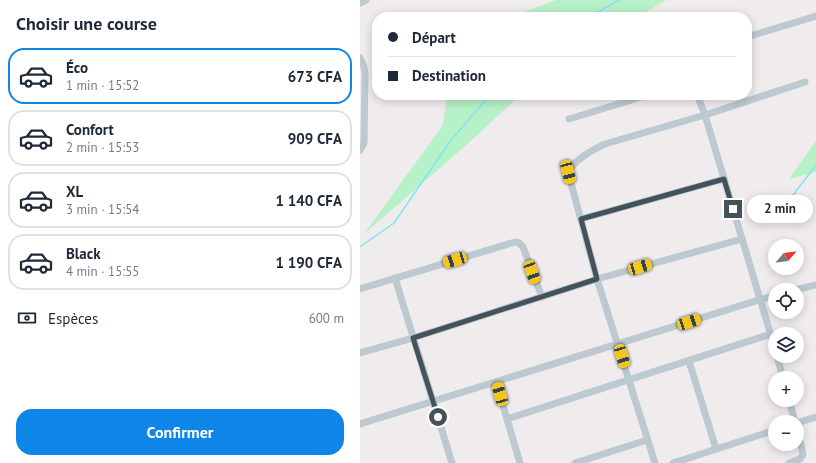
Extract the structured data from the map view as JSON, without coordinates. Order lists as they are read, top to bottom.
{
  "north": "top right",
  "page": {
    "heading": "Choisir une course",
    "banner": ["Départ", "Destination"],
    "list": [
      {
        "name": "Éco",
        "note": "1 min · 15:52",
        "value": "673 CFA"
      },
      {
        "name": "Confort",
        "note": "2 min · 15:53",
        "value": "909 CFA"
      },
      {
        "name": "XL",
        "note": "3 min · 15:54",
        "value": "1 140 CFA"
      },
      {
        "name": "Black",
        "note": "4 min · 15:55",
        "value": "1 190 CFA"
      }
    ],
    "bubble": "2 min",
    "map_buttons": ["+", "−"],
    "pay": ["Espèces", "600 m"],
    "buttons": "Confirmer"
  }
}
